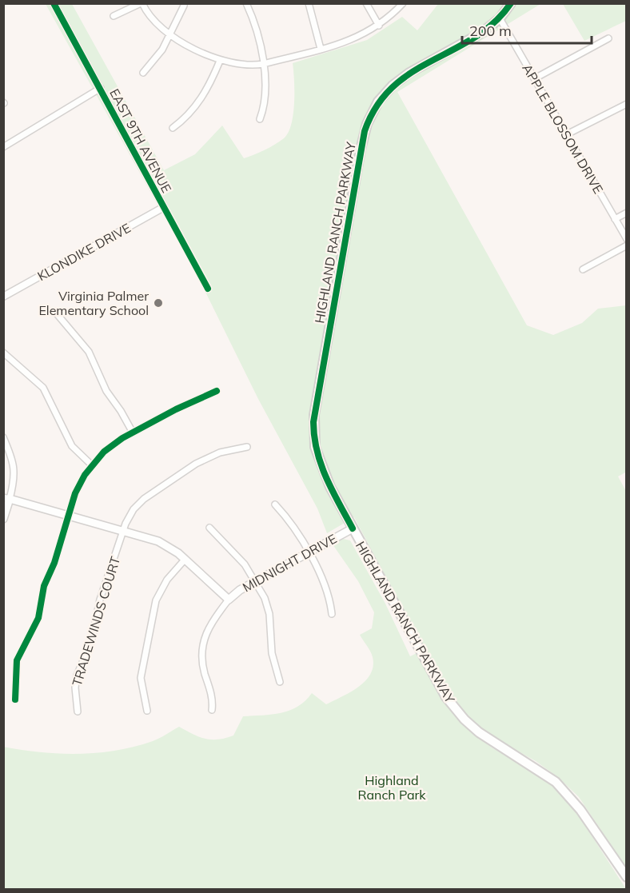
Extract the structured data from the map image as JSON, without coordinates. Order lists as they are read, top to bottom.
{
  "streets": {
    "main road": ["HIGHLAND RANCH PARKWAY", "MIDNIGHT DRIVE"],
    "street": [
      "APPLE BLOSSOM DRIVE",
      "EAST 9TH AVENUE",
      "KLONDIKE DRIVE",
      "TRADEWINDS COURT"
    ]
  },
  "crossings": [
    ["APPLE BLOSSOM DRIVE", "HIGHLAND RANCH PARKWAY"],
    ["EAST 9TH AVENUE", "KLONDIKE DRIVE"],
    ["HIGHLAND RANCH PARKWAY", "MIDNIGHT DRIVE"]
  ],
  "parks": ["Highland Ranch Park"],
  "places": ["Virginia Palmer Elementary School"],
  "scale_bar": "200 m"
}
